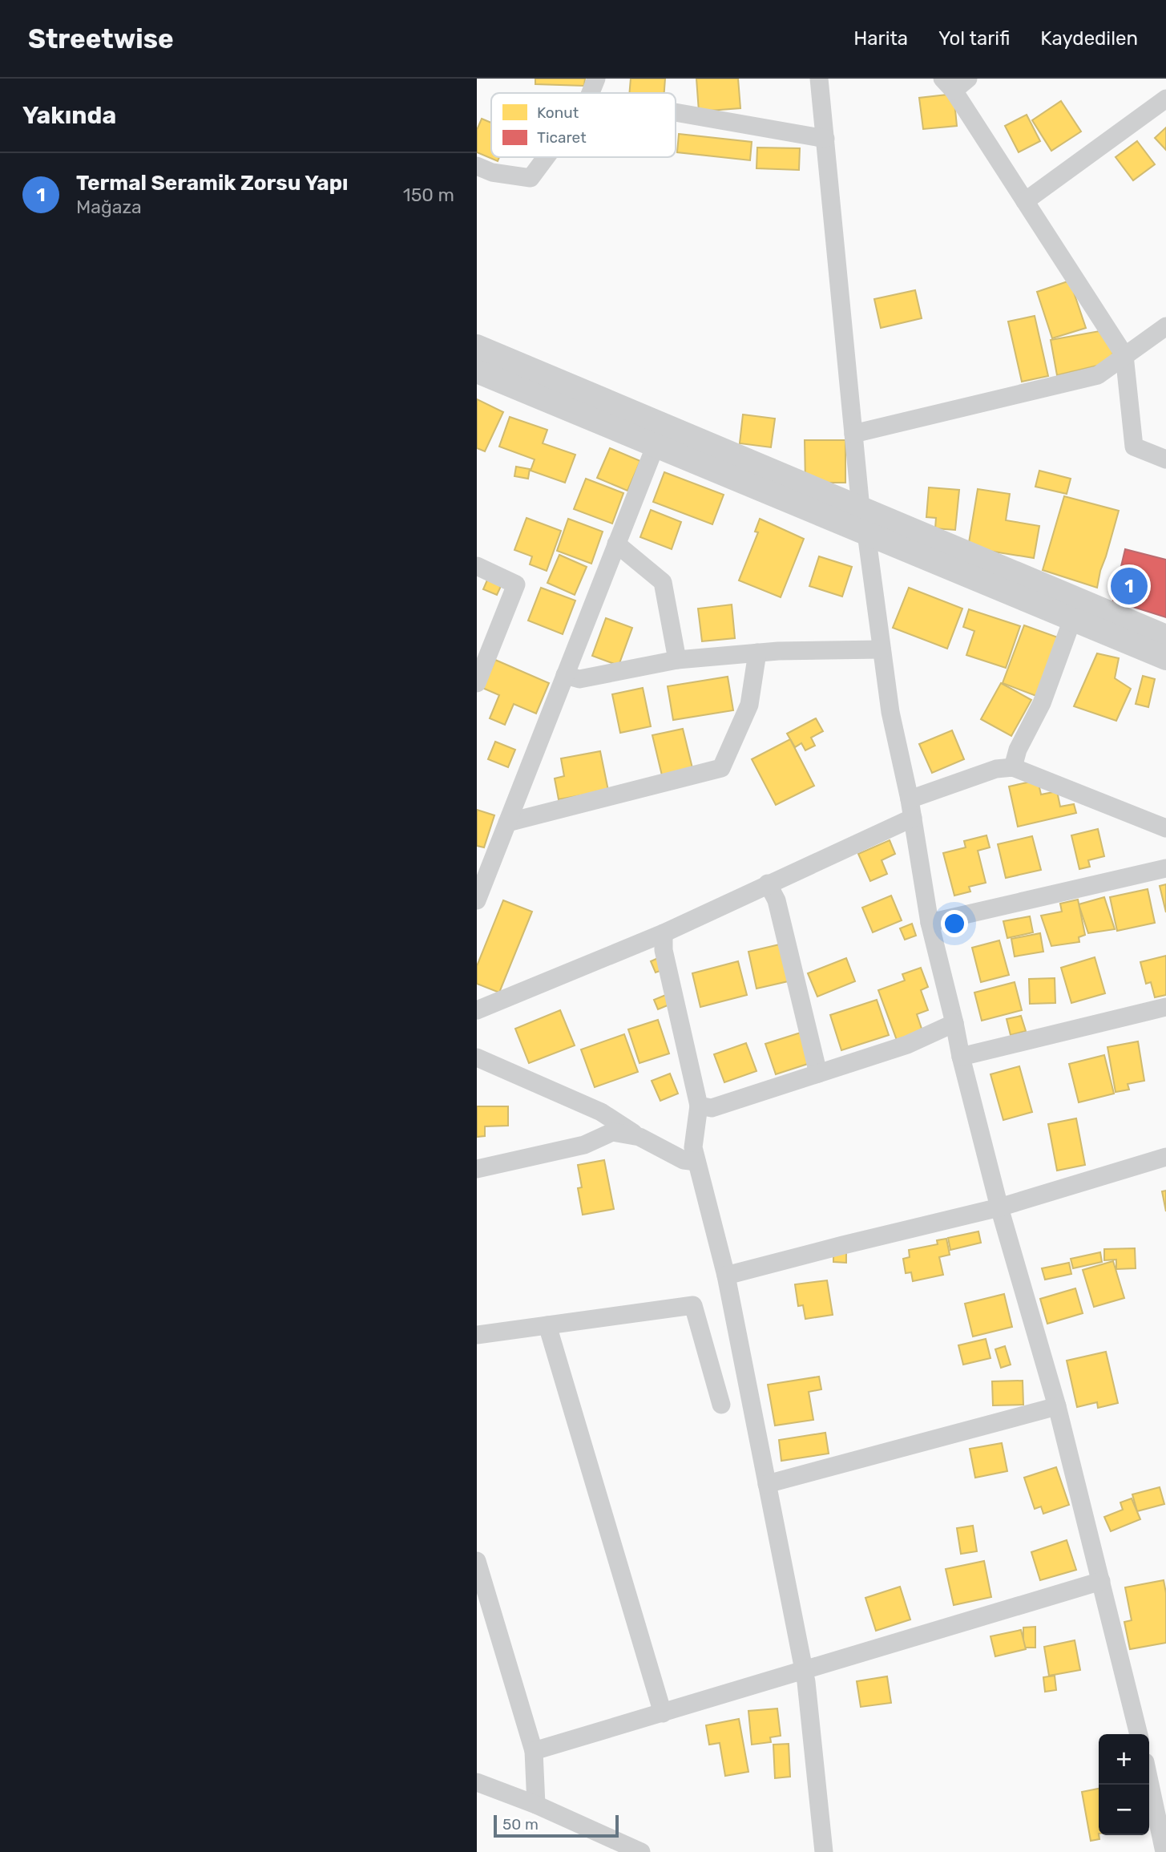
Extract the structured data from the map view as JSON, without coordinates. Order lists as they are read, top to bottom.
{
  "legend": ["Konut", "Ticaret"],
  "scale_bar": "50 m",
  "page": {
    "header": "Streetwise",
    "nav": ["Harita", "Yol tarifi", "Kaydedilen"],
    "heading": "Yakında",
    "list": [
      {
        "mark": "1",
        "name": "Termal Seramik Zorsu Yapı",
        "note": "Mağaza",
        "value": "150 m"
      }
    ],
    "pins": "1",
    "map_buttons": ["+", "−"],
    "scale": "50 m"
  }
}
